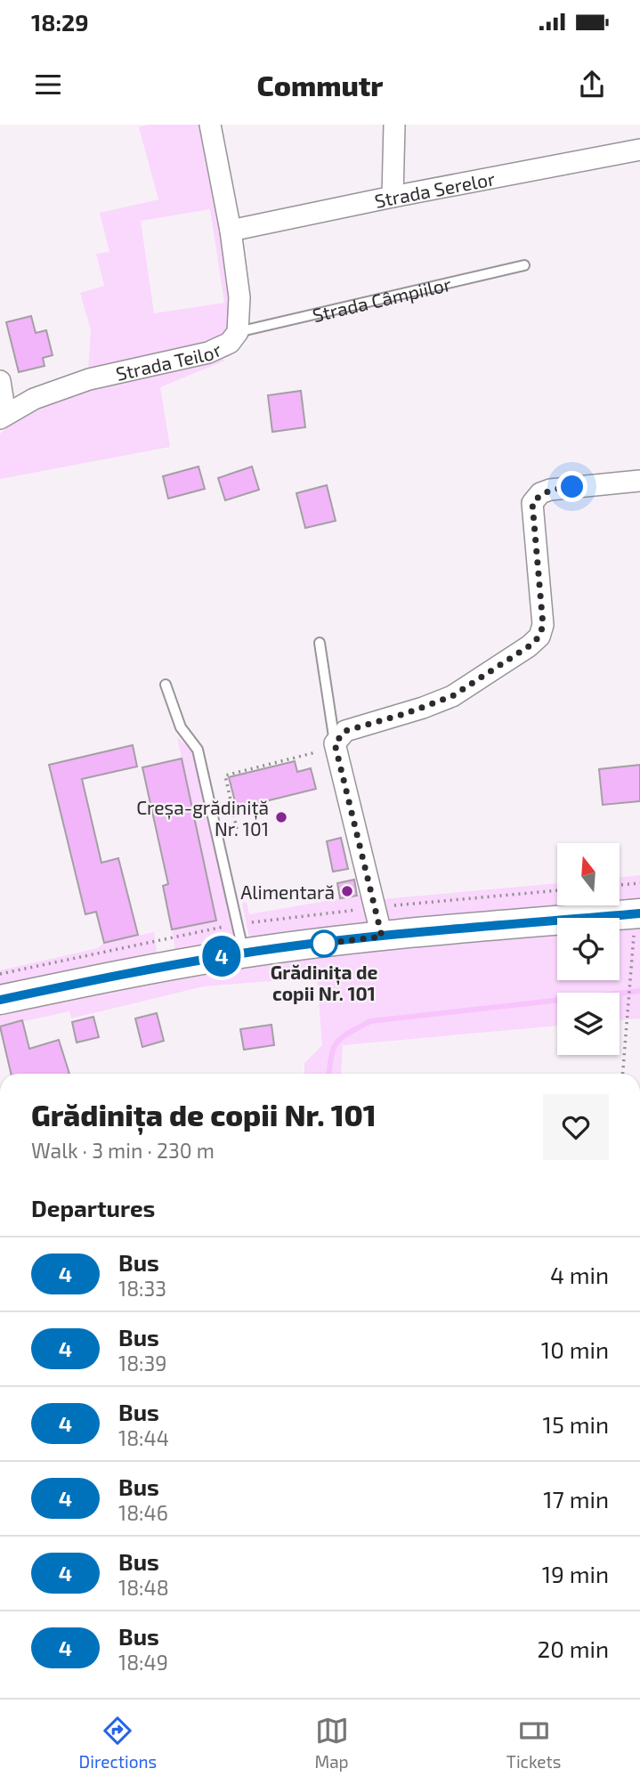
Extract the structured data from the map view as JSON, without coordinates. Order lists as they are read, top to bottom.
{
  "streets": {
    "street": ["Strada Serelor", "Strada Teilor"],
    "lane": ["Strada Câmpiilor"]
  },
  "crossings": [
    ["Strada Serelor", "Strada Teilor"],
    ["Strada Câmpiilor", "Strada Teilor"]
  ],
  "places": ["Creșa-grădiniță Nr. 101", "Alimentară", "Grădinița de copii Nr. 101"],
  "lines": ["bus line 4"],
  "north": "top",
  "page": {
    "status": "18:29",
    "header": "Commutr",
    "on_map": "4",
    "heading": [
      ["Grădinița de copii Nr. 101", "Walk · 3 min · 230 m"],
      "Departures"
    ],
    "list": [
      {
        "mark": "4",
        "name": "Bus",
        "note": "18:33",
        "value": "4 min"
      },
      {
        "mark": "4",
        "name": "Bus",
        "note": "18:39",
        "value": "10 min"
      },
      {
        "mark": "4",
        "name": "Bus",
        "note": "18:44",
        "value": "15 min"
      },
      {
        "mark": "4",
        "name": "Bus",
        "note": "18:46",
        "value": "17 min"
      },
      {
        "mark": "4",
        "name": "Bus",
        "note": "18:48",
        "value": "19 min"
      },
      {
        "mark": "4",
        "name": "Bus",
        "note": "18:49",
        "value": "20 min"
      }
    ],
    "tabs": ["Directions", "Map", "Tickets"]
  }
}
